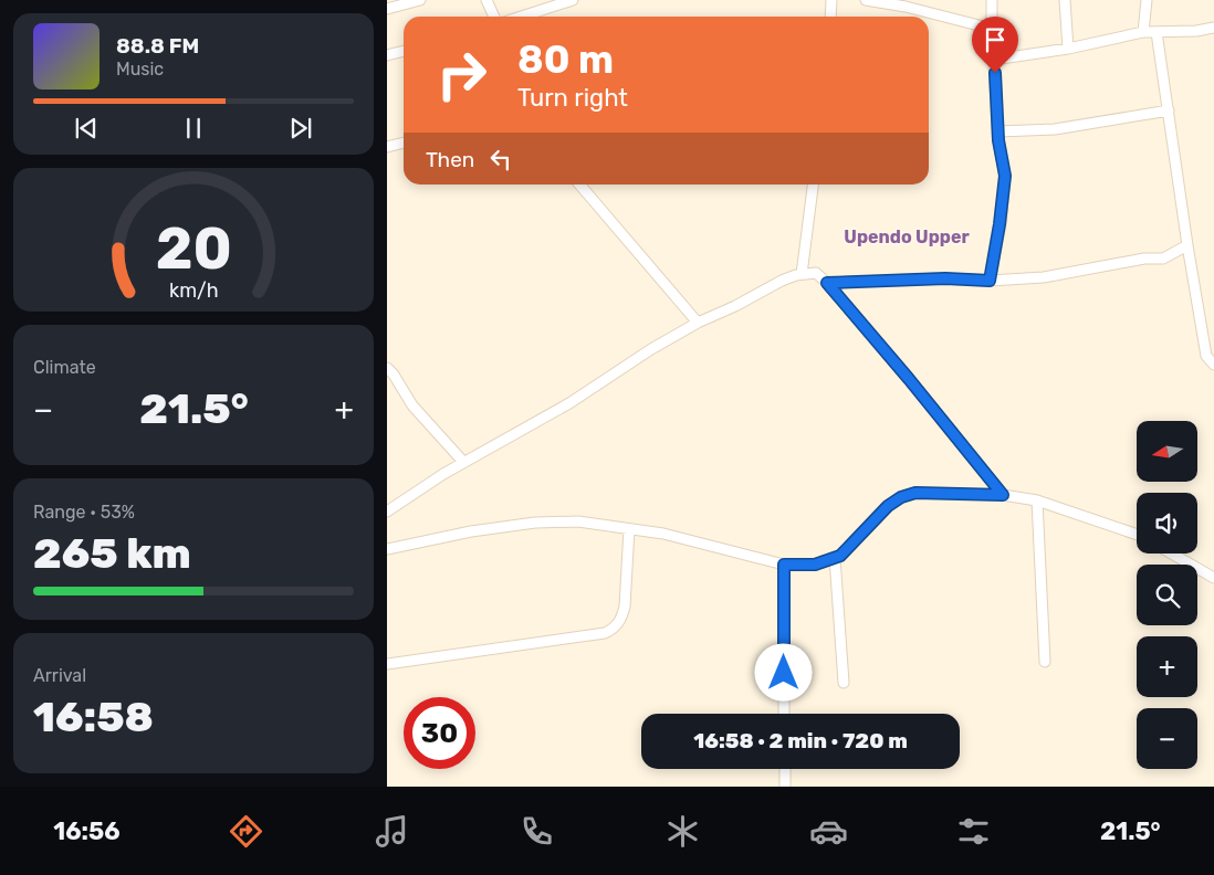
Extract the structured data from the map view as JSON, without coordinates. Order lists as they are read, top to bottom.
{
  "districts": ["Upendo Upper"],
  "north": "left",
  "page": {
    "turn": ["80 m", "Turn right"],
    "song": ["88.8 FM", "Music"],
    "then": "Then",
    "tile": [
      "Climate",
      ["Range · 53%", "265 km"],
      ["Arrival", "16:58"]
    ],
    "heat": ["−", "21.5°", "+"],
    "map_buttons": ["+", "−"],
    "limit": "30",
    "trip": "16:58 · 2 min · 720 m",
    "tabs": ["16:56", "21.5°"],
    "gauge": ["20", "km/h"]
  }
}
